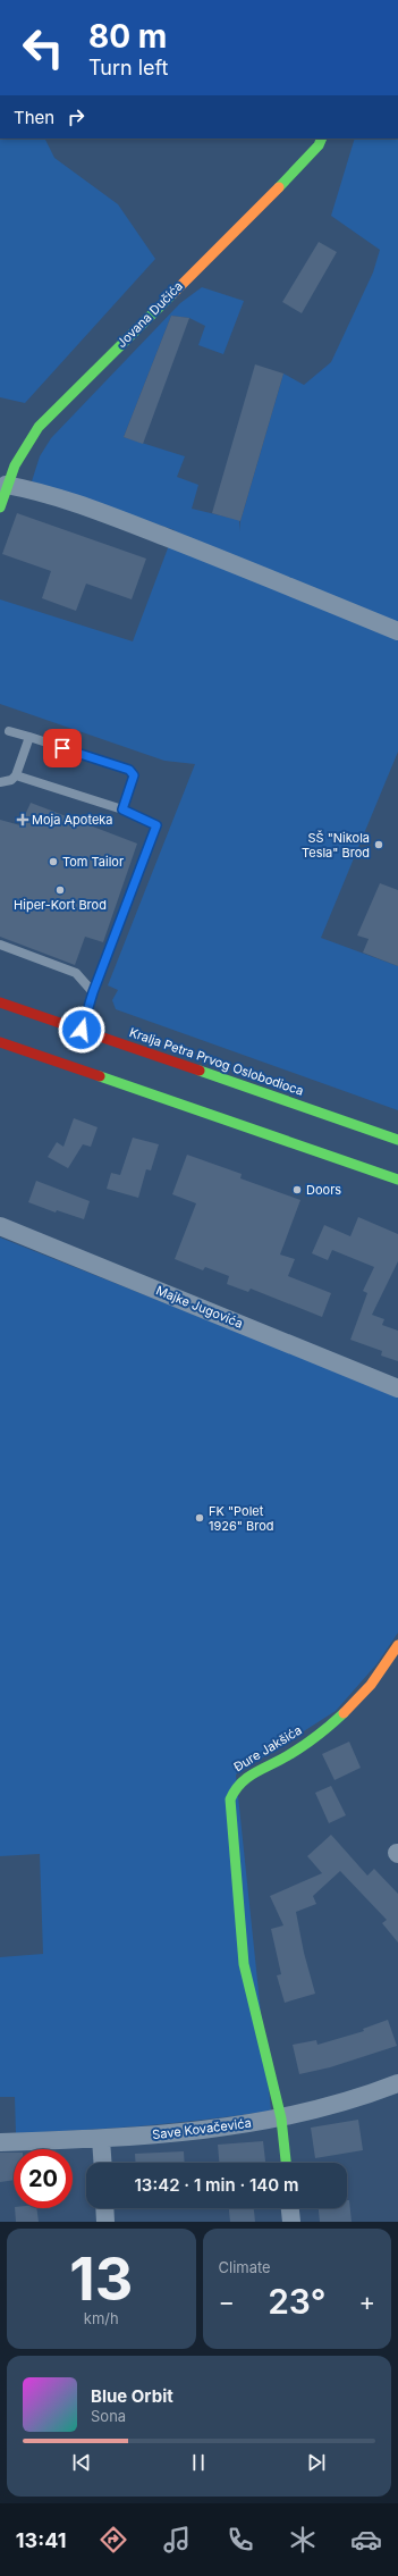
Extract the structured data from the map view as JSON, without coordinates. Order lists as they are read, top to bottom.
{
  "streets": {
    "street": [
      "Jovana Dučića",
      "Kralja Petra Prvog Oslobodioca",
      "Majke Jugovića",
      "Đure Jakšića",
      "Save Kovačevića"
    ]
  },
  "crossings": [
    ["Đure Jakšića", "Save Kovačevića"]
  ],
  "places": {
    "health": ["Moja Apoteka"],
    "other": [
      "SŠ \"Nikola Tesla\" Brod",
      "Tom Tailor",
      "Hiper-Kort Brod",
      "Doors",
      "FK \"Polet 1926\" Brod"
    ]
  },
  "page": {
    "turn": ["80 m", "Turn left"],
    "then": "Then",
    "limit": "20",
    "trip": "13:42 · 1 min · 140 m",
    "tile": [
      ["13", "km/h"],
      "Climate"
    ],
    "heat": ["−", "23°", "+"],
    "song": ["Blue Orbit", "Sona"],
    "tabs": "13:41"
  }
}
